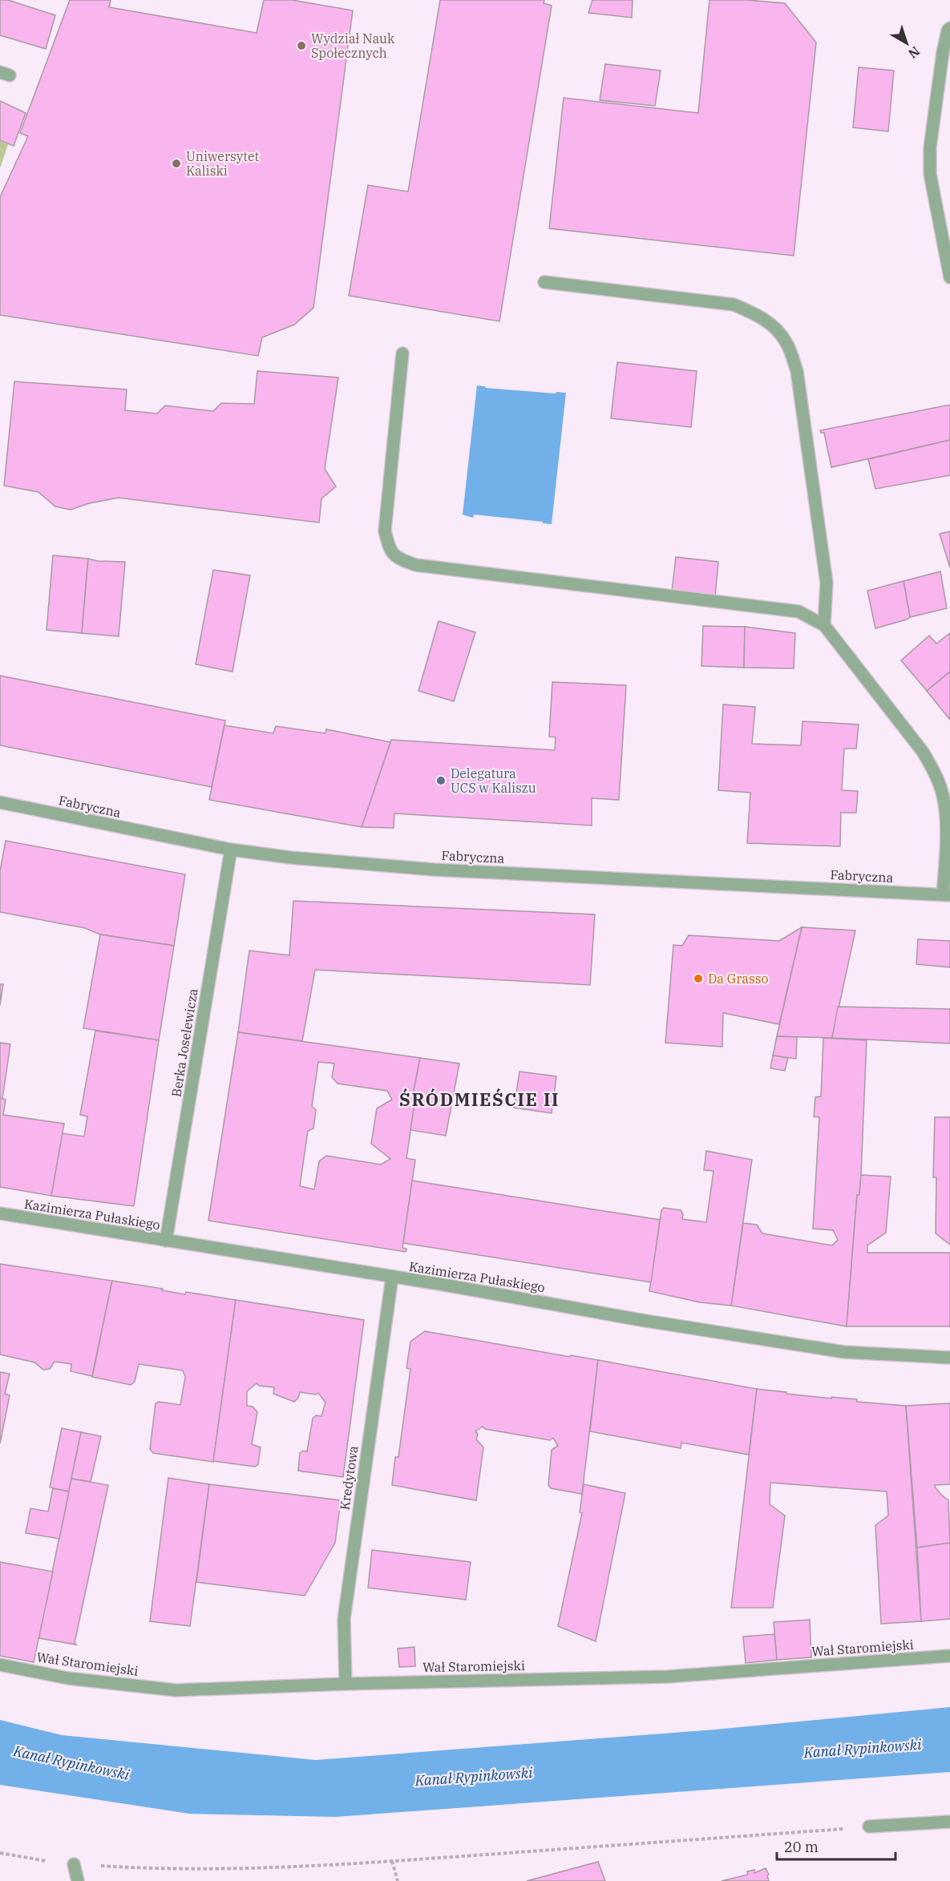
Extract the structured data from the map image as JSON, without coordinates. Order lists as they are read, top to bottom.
{
  "streets": {
    "street": [
      "Fabryczna",
      "Berka Joselewicza",
      "Kazimierza Pułaskiego",
      "Kredytowa",
      "Wał Staromiejski"
    ]
  },
  "crossings": [
    ["Fabryczna", "Berka Joselewicza"],
    ["Berka Joselewicza", "Kazimierza Pułaskiego"],
    ["Kazimierza Pułaskiego", "Kredytowa"],
    ["Kredytowa", "Wał Staromiejski"]
  ],
  "districts": ["ŚRÓDMIEŚCIE II"],
  "water": ["Kanał Rypinkowski"],
  "places": [
    "Wydział Nauk Społecznych",
    "Uniwersytet Kaliski",
    "Delegatura UCS w Kaliszu",
    "Da Grasso"
  ],
  "scale_bar": "20 m",
  "north": "bottom right"
}
